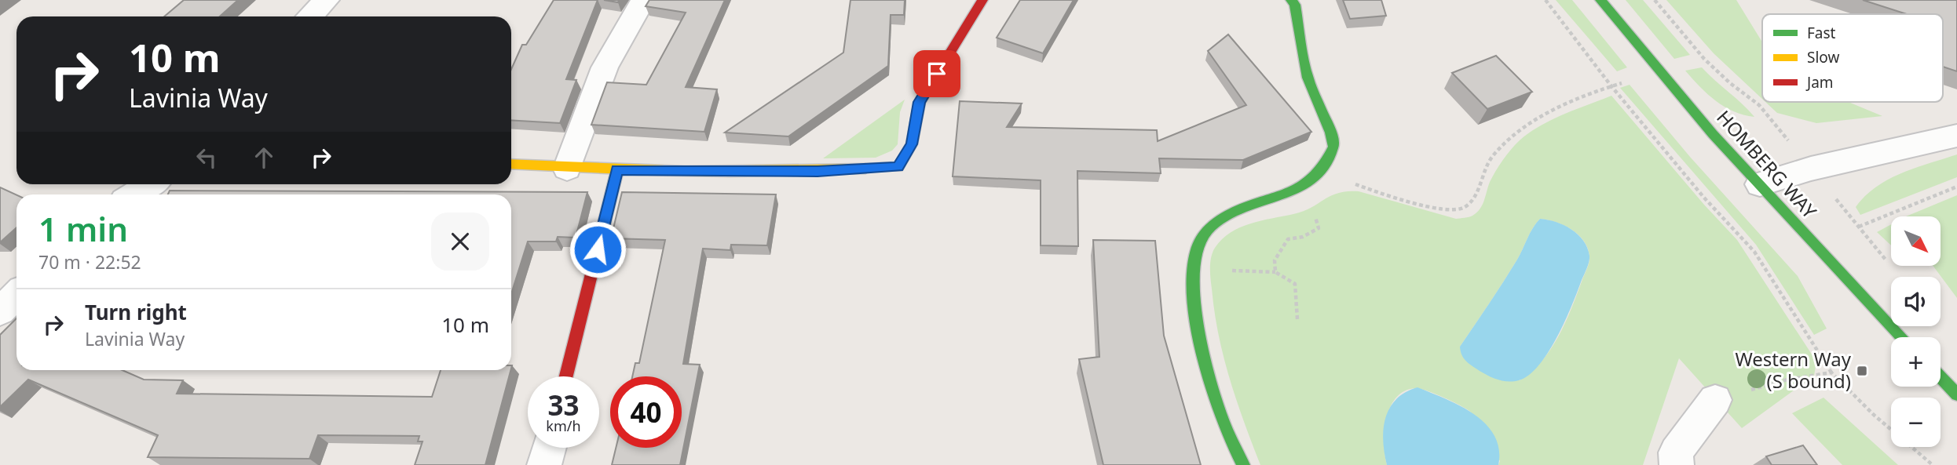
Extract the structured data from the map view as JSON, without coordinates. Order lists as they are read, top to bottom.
{
  "streets": {
    "street": ["HOMBERG WAY"]
  },
  "places": {
    "transit": ["Western Way (S bound)"]
  },
  "legend": ["Fast", "Slow", "Jam"],
  "north": "bottom right",
  "page": {
    "turn": ["10 m", "Lavinia Way"],
    "heading": ["1 min", "70 m · 22:52"],
    "map_buttons": ["+", "−"],
    "list": [
      {
        "name": "Turn right",
        "note": "Lavinia Way",
        "value": "10 m"
      }
    ],
    "speed": "33 km/h",
    "limit": "40"
  }
}
